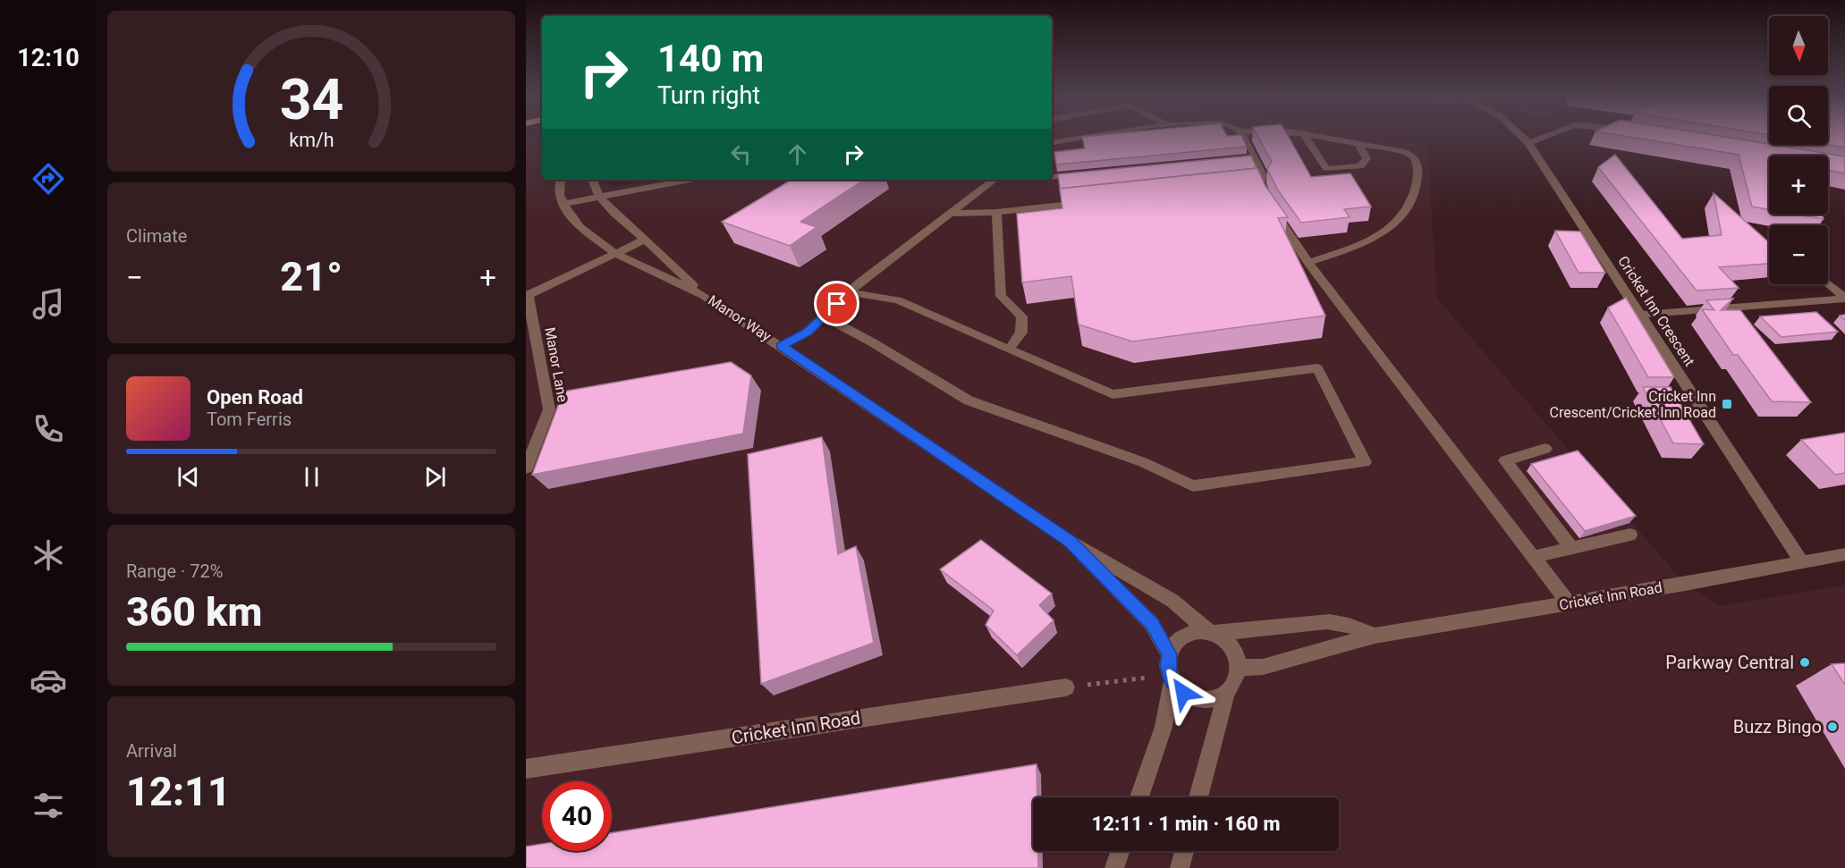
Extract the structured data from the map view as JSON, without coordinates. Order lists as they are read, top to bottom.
{
  "streets": {
    "street": [
      "Cricket Inn Crescent",
      "Manor Way",
      "Manor Lane",
      "Cricket Inn Road"
    ]
  },
  "crossings": [
    ["Cricket Inn Crescent", "Cricket Inn Road"],
    ["Manor Way", "Cricket Inn Road"]
  ],
  "places": {
    "transit": ["Cricket Inn Crescent/Cricket Inn Road"],
    "other": ["Parkway Central", "Buzz Bingo"]
  },
  "north": "bottom",
  "page": {
    "tabs": "12:10",
    "map_buttons": ["+", "−"],
    "turn": ["140 m", "Turn right"],
    "tile": [
      "Climate",
      ["Range · 72%", "360 km"],
      ["Arrival", "12:11"]
    ],
    "heat": ["−", "21°", "+"],
    "song": ["Open Road", "Tom Ferris"],
    "limit": "40",
    "trip": "12:11 · 1 min · 160 m",
    "gauge": ["34", "km/h"]
  }
}
